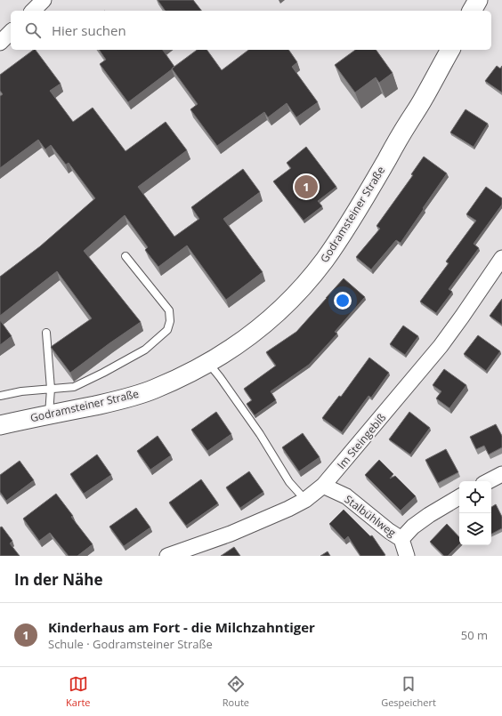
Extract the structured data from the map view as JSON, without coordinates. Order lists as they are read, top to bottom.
{
  "streets": {
    "street": ["Godramsteiner Straße", "Im Steingebiß", "Stalbühlweg"]
  },
  "crossings": [
    ["Im Steingebiß", "Stalbühlweg"]
  ],
  "page": {
    "search": "Hier suchen",
    "pins": "1",
    "heading": "In der Nähe",
    "list": [
      {
        "mark": "1",
        "name": "Kinderhaus am Fort - die Milchzahntiger",
        "note": "Schule · Godramsteiner Straße",
        "value": "50 m"
      }
    ],
    "nav": ["Karte", "Route", "Gespeichert"]
  }
}
